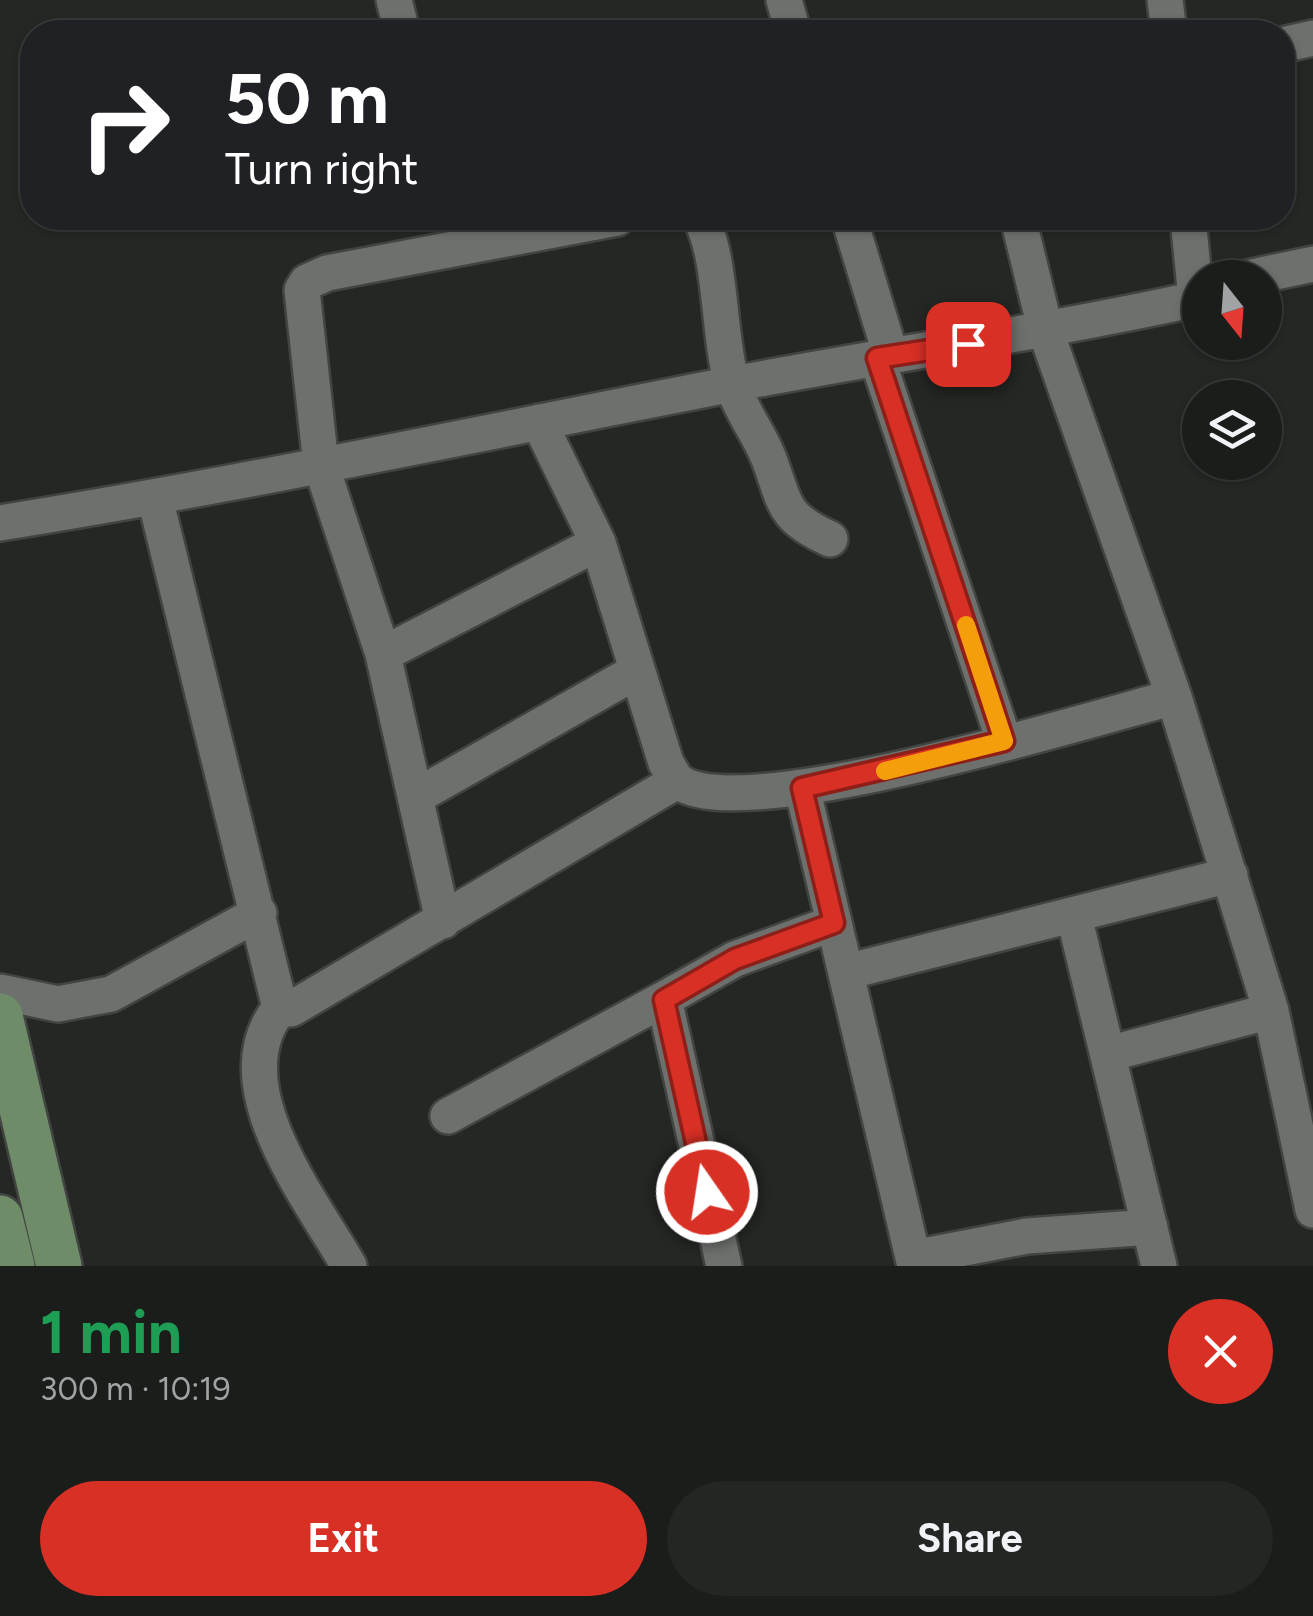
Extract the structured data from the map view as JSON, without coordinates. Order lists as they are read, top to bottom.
{
  "north": "bottom",
  "page": {
    "turn": ["50 m", "Turn right"],
    "heading": ["1 min", "300 m · 10:19"],
    "buttons": ["Exit", "Share"]
  }
}
